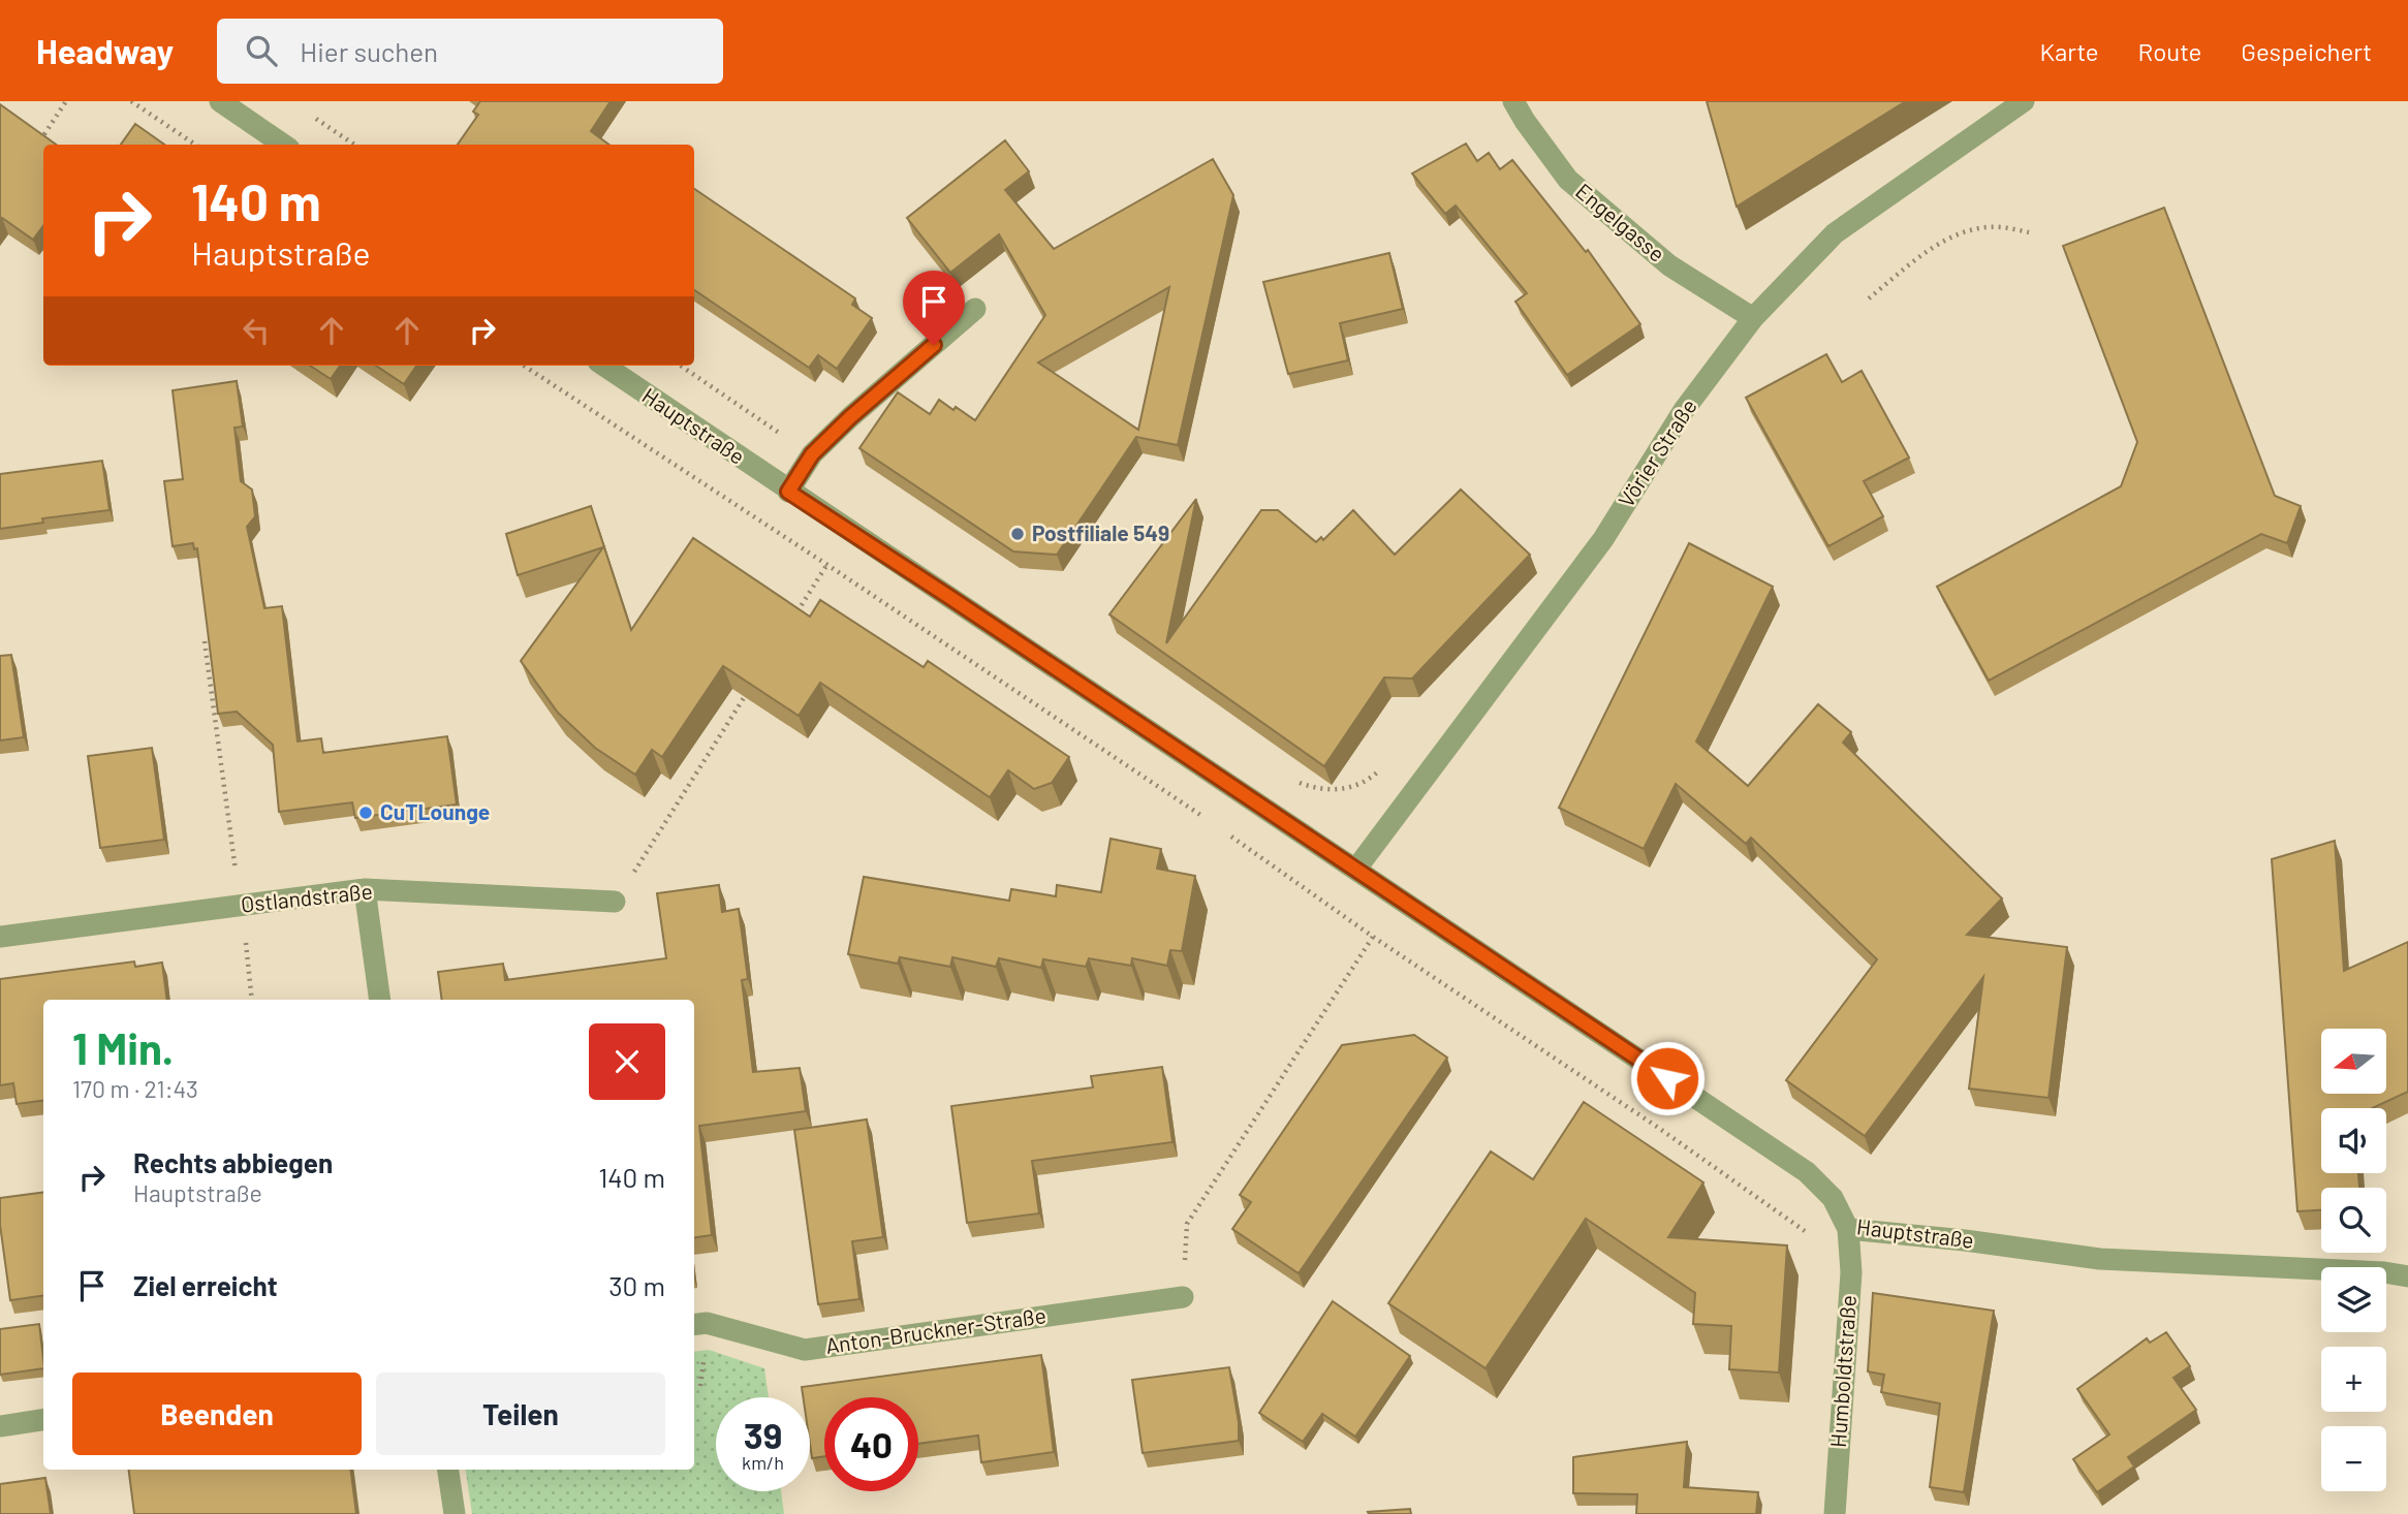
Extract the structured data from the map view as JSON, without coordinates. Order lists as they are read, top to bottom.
{
  "streets": {
    "street": [
      "Engelgasse",
      "Hauptstraße",
      "Vörier Straße",
      "Ostlandstraße",
      "Anton-Bruckner-Straße",
      "Humboldtstraße"
    ]
  },
  "crossings": [
    ["Engelgasse", "Vörier Straße"],
    ["Hauptstraße", "Vörier Straße"],
    ["Hauptstraße", "Humboldtstraße"]
  ],
  "places": ["Postfiliale 549", "CuTLounge"],
  "north": "left",
  "page": {
    "header": "Headway",
    "search": "Hier suchen",
    "nav": ["Karte", "Route", "Gespeichert"],
    "turn": ["140 m", "Hauptstraße"],
    "heading": ["1 Min.", "170 m · 21:43"],
    "map_buttons": ["+", "−"],
    "list": [
      {
        "name": "Rechts abbiegen",
        "note": "Hauptstraße",
        "value": "140 m"
      },
      {
        "name": "Ziel erreicht",
        "value": "30 m"
      }
    ],
    "buttons": ["Beenden", "Teilen"],
    "speed": "39 km/h",
    "limit": "40"
  }
}
